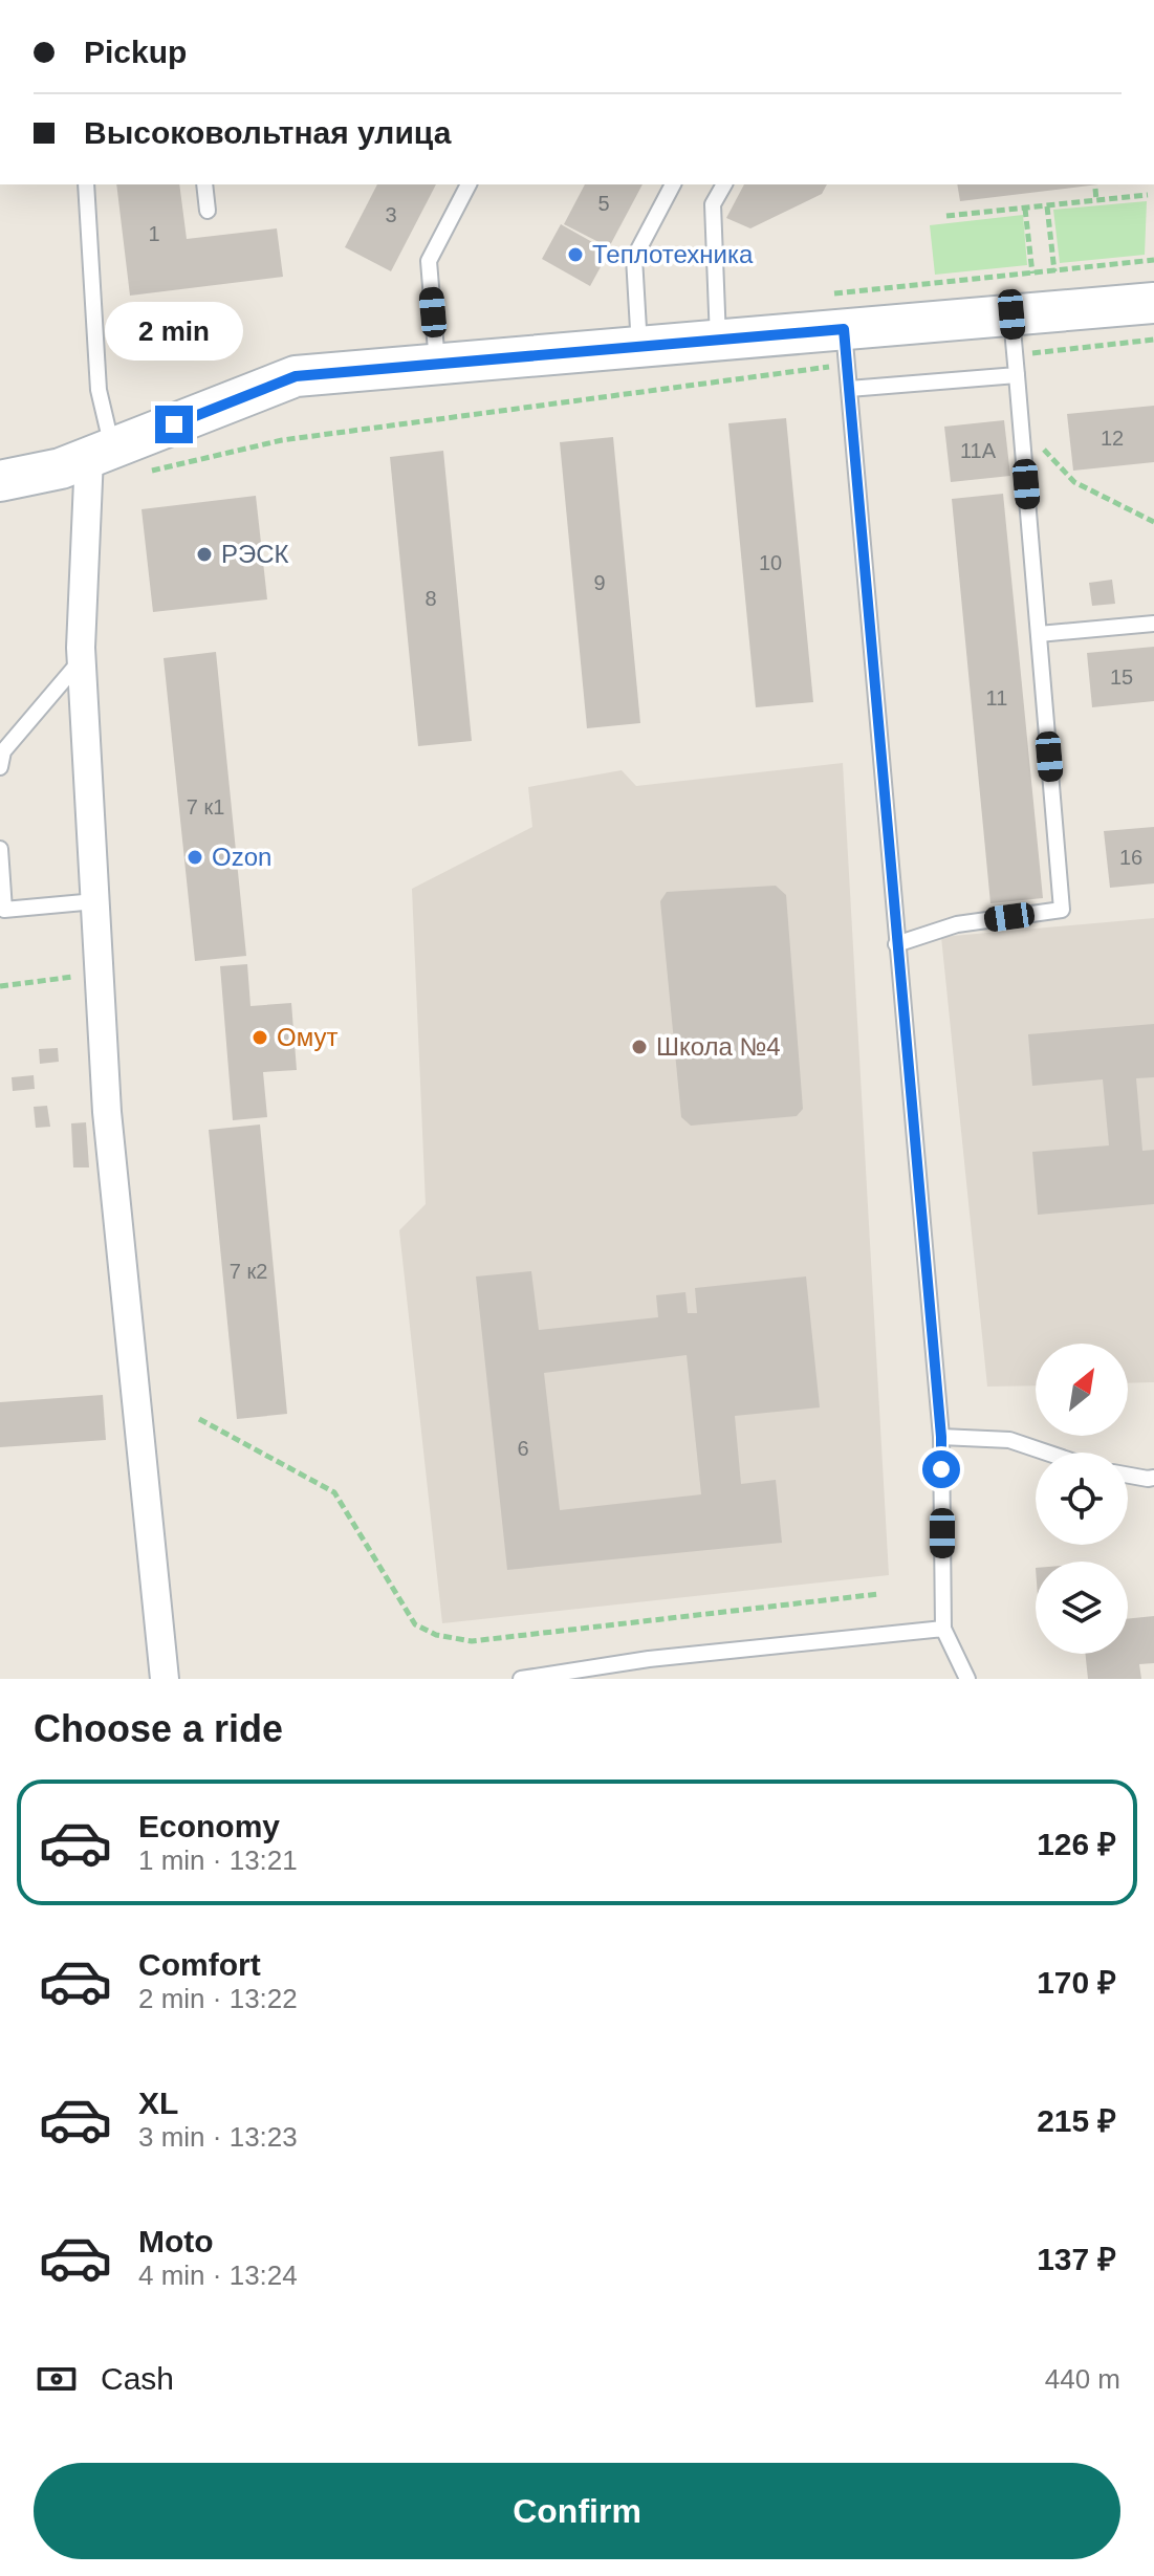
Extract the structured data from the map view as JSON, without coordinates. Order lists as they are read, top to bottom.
{
  "places": [
    "Теплотехника",
    "РЭСК",
    "Ozon",
    "Омут",
    "Школа №4"
  ],
  "house_numbers": [
    "5",
    "3",
    "1",
    "12",
    "11А",
    "10",
    "9",
    "8",
    "15",
    "11",
    "7 к1",
    "16",
    "7 к2",
    "6"
  ],
  "north": "top right",
  "page": {
    "banner": ["Pickup", "Высоковольтная улица"],
    "bubble": "2 min",
    "heading": "Choose a ride",
    "list": [
      {
        "name": "Economy",
        "note": "1 min · 13:21",
        "value": "126 ₽"
      },
      {
        "name": "Comfort",
        "note": "2 min · 13:22",
        "value": "170 ₽"
      },
      {
        "name": "XL",
        "note": "3 min · 13:23",
        "value": "215 ₽"
      },
      {
        "name": "Moto",
        "note": "4 min · 13:24",
        "value": "137 ₽"
      }
    ],
    "pay": ["Cash", "440 m"],
    "buttons": "Confirm"
  }
}
